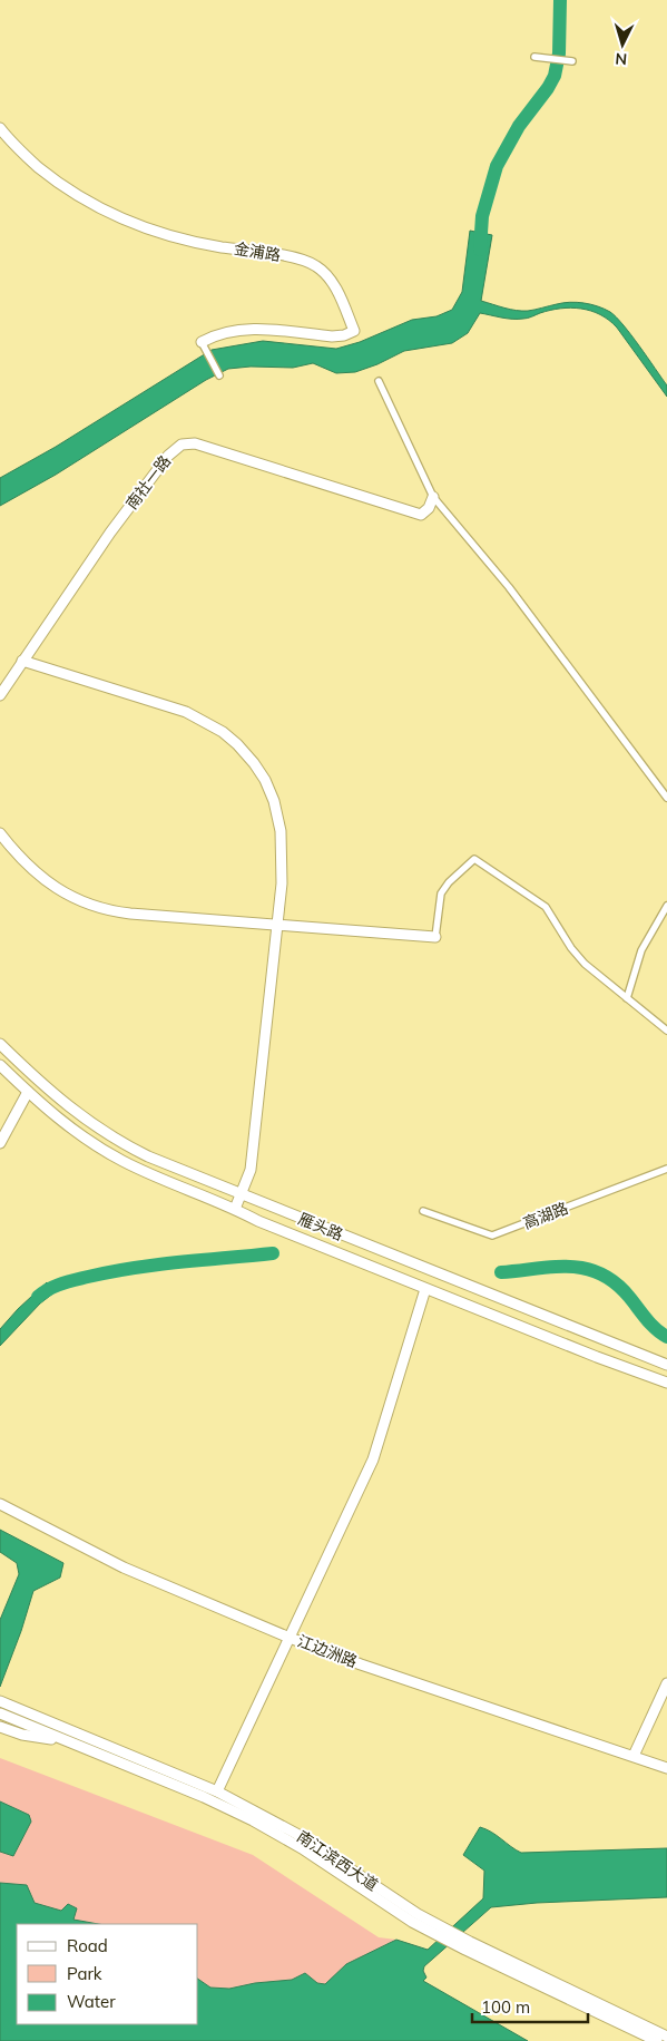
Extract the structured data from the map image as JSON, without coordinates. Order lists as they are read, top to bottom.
{
  "streets": {
    "street": [
      "金浦路",
      "南社一路",
      "高湖路",
      "雁头路",
      "江边洲路",
      "南江滨西大道"
    ]
  },
  "legend": ["Road", "Park", "Water"],
  "scale_bar": "100 m",
  "north": "bottom"
}
